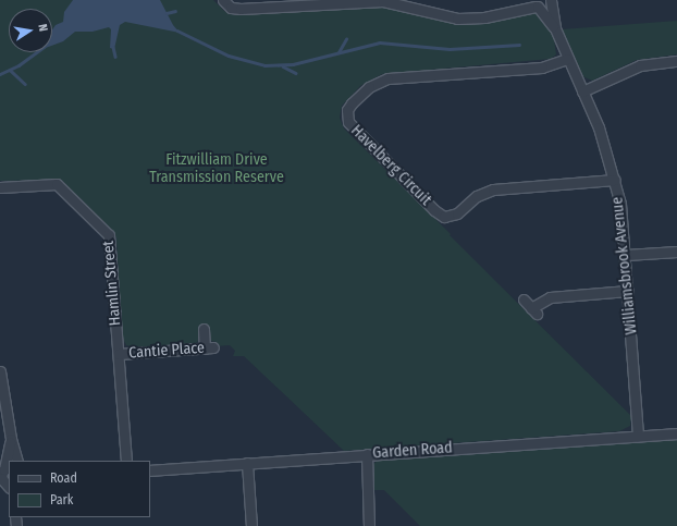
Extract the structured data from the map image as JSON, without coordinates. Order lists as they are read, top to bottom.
{
  "streets": {
    "street": [
      "Havelberg Circuit",
      "Williamsbrook Avenue",
      "Hamlin Street",
      "Cantie Place",
      "Garden Road"
    ]
  },
  "crossings": [
    ["Havelberg Circuit", "Williamsbrook Avenue"],
    ["Williamsbrook Avenue", "Garden Road"],
    ["Hamlin Street", "Cantie Place"]
  ],
  "parks": ["Fitzwilliam Drive Transmission Reserve"],
  "legend": ["Road", "Park"],
  "north": "right"
}
